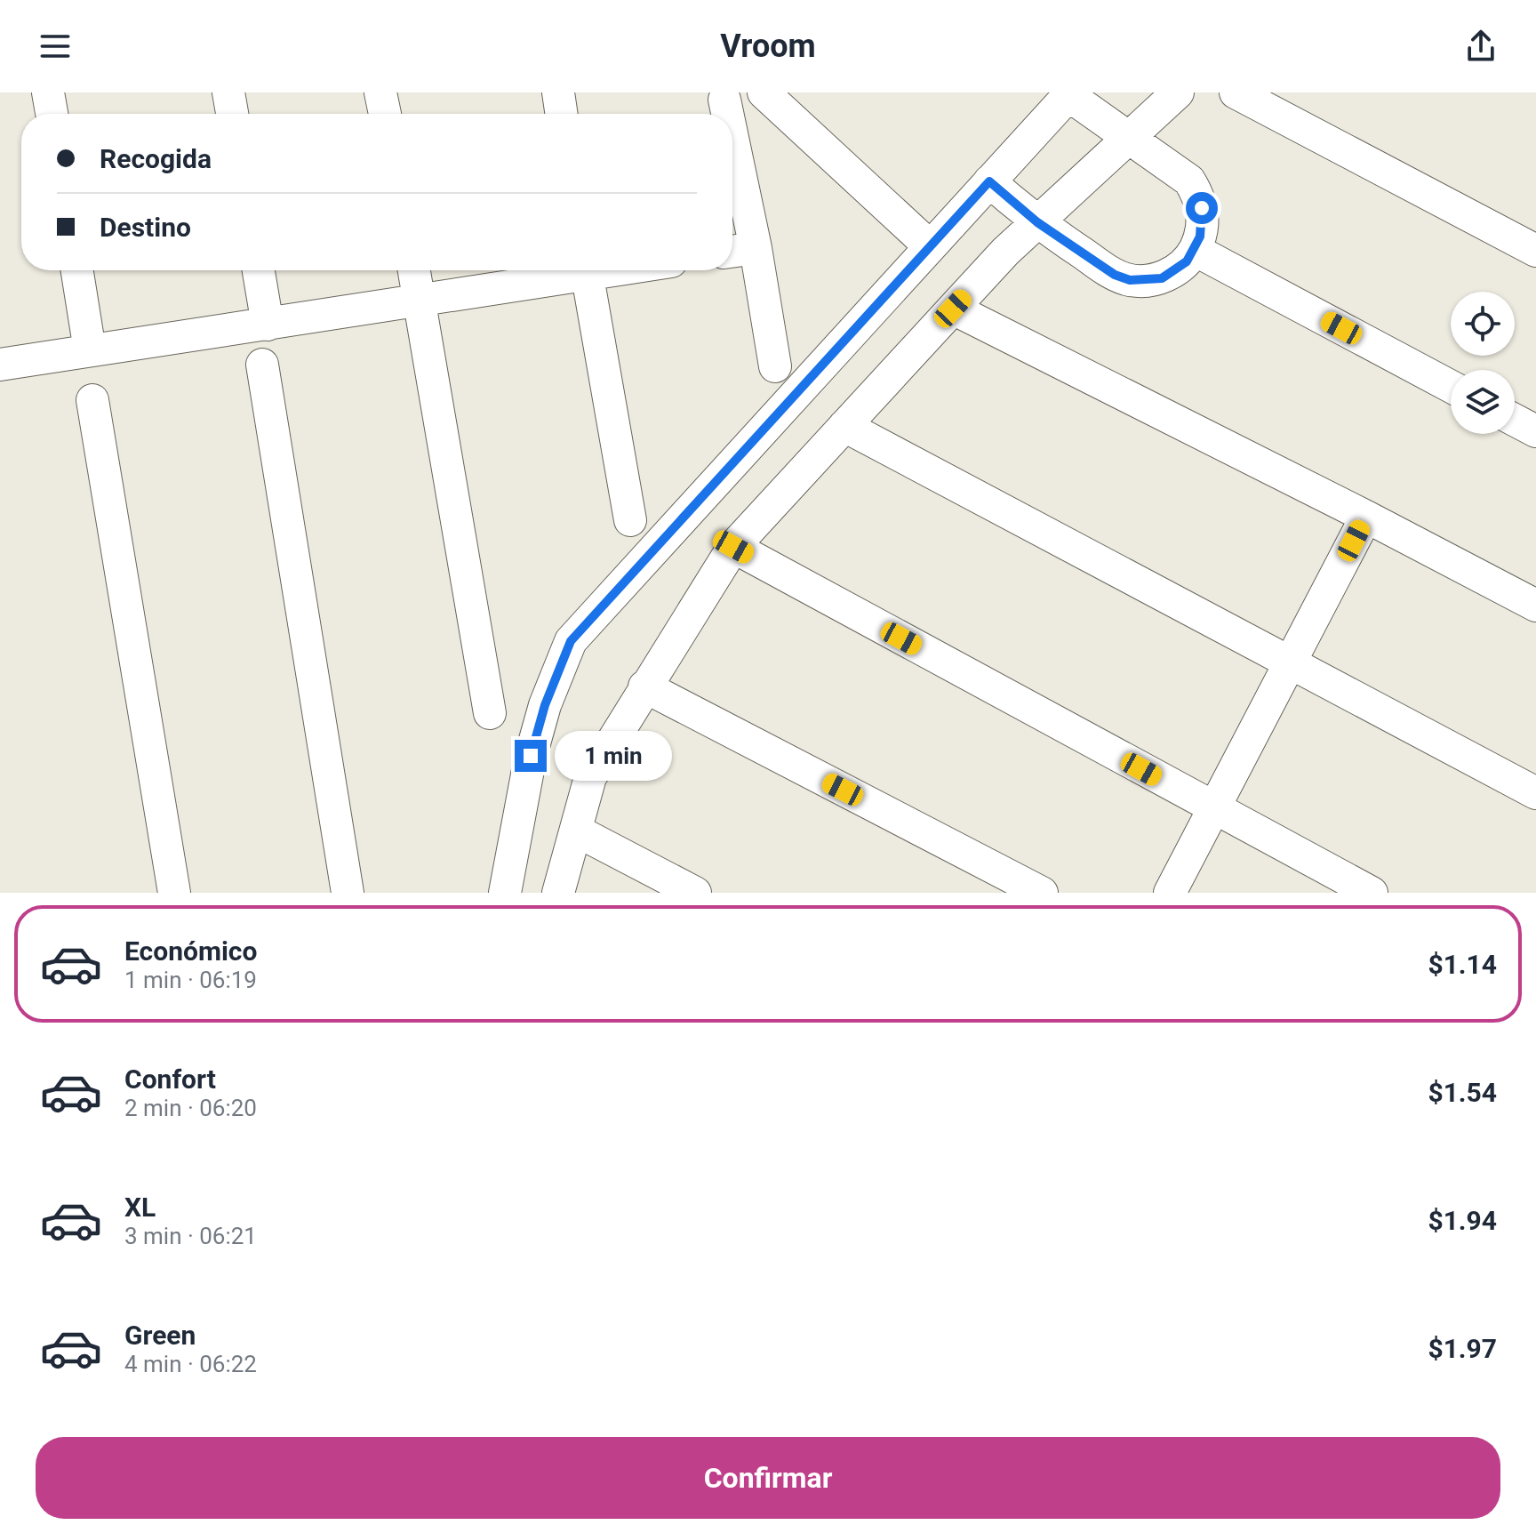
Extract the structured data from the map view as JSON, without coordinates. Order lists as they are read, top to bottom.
{
  "page": {
    "header": "Vroom",
    "banner": ["Recogida", "Destino"],
    "bubble": "1 min",
    "list": [
      {
        "name": "Económico",
        "note": "1 min · 06:19",
        "value": "$1.14"
      },
      {
        "name": "Confort",
        "note": "2 min · 06:20",
        "value": "$1.54"
      },
      {
        "name": "XL",
        "note": "3 min · 06:21",
        "value": "$1.94"
      },
      {
        "name": "Green",
        "note": "4 min · 06:22",
        "value": "$1.97"
      }
    ],
    "buttons": "Confirmar"
  }
}
